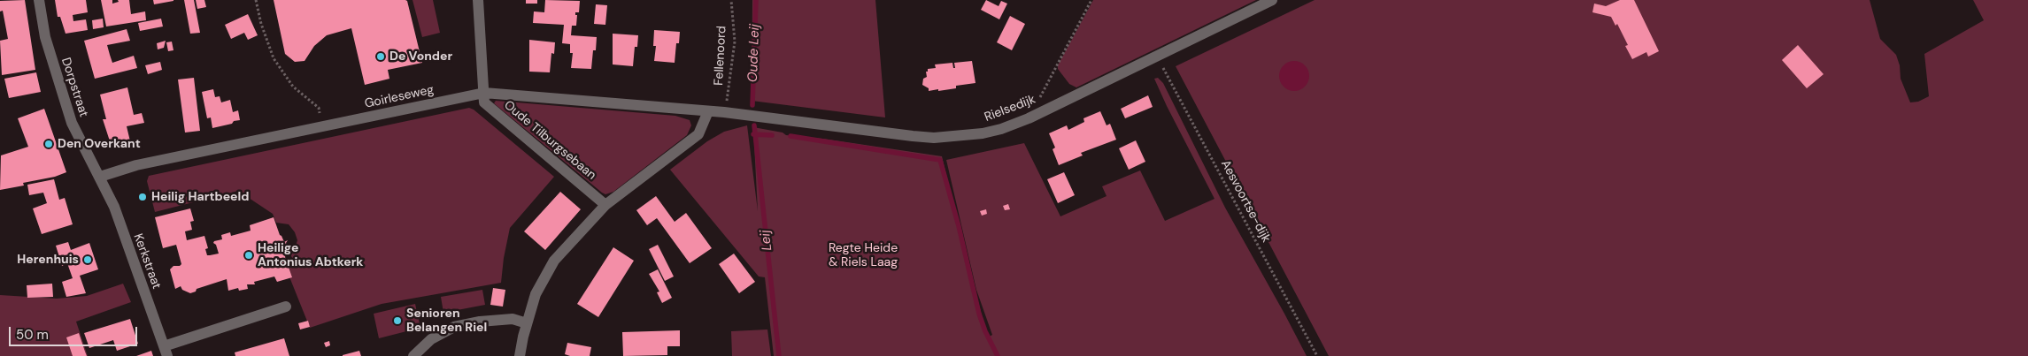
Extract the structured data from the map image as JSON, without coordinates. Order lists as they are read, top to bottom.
{
  "streets": {
    "street": [
      "Dorpstraat",
      "Goirleseweg",
      "Rielsedijk",
      "Oude Tilburgsebaan",
      "Kerkstraat"
    ],
    "path": ["Fellenoord", "Aesvoortse-dijk"]
  },
  "crossings": [
    ["Fellenoord", "Rielsedijk"],
    ["Dorpstraat", "Goirleseweg"],
    ["Dorpstraat", "Kerkstraat"],
    ["Goirleseweg", "Rielsedijk"],
    ["Goirleseweg", "Oude Tilburgsebaan"],
    ["Goirleseweg", "Kerkstraat"],
    ["Rielsedijk", "Aesvoortse-dijk"]
  ],
  "water": ["Oude Leij", "Leij"],
  "parks": ["Regte Heide & Riels Laag"],
  "places": [
    "De Vonder",
    "Den Overkant",
    "Heilig Hartbeeld",
    "Heilige Antonius Abtkerk",
    "Herenhuis",
    "Senioren Belangen Riel"
  ],
  "scale_bar": "50 m"
}
